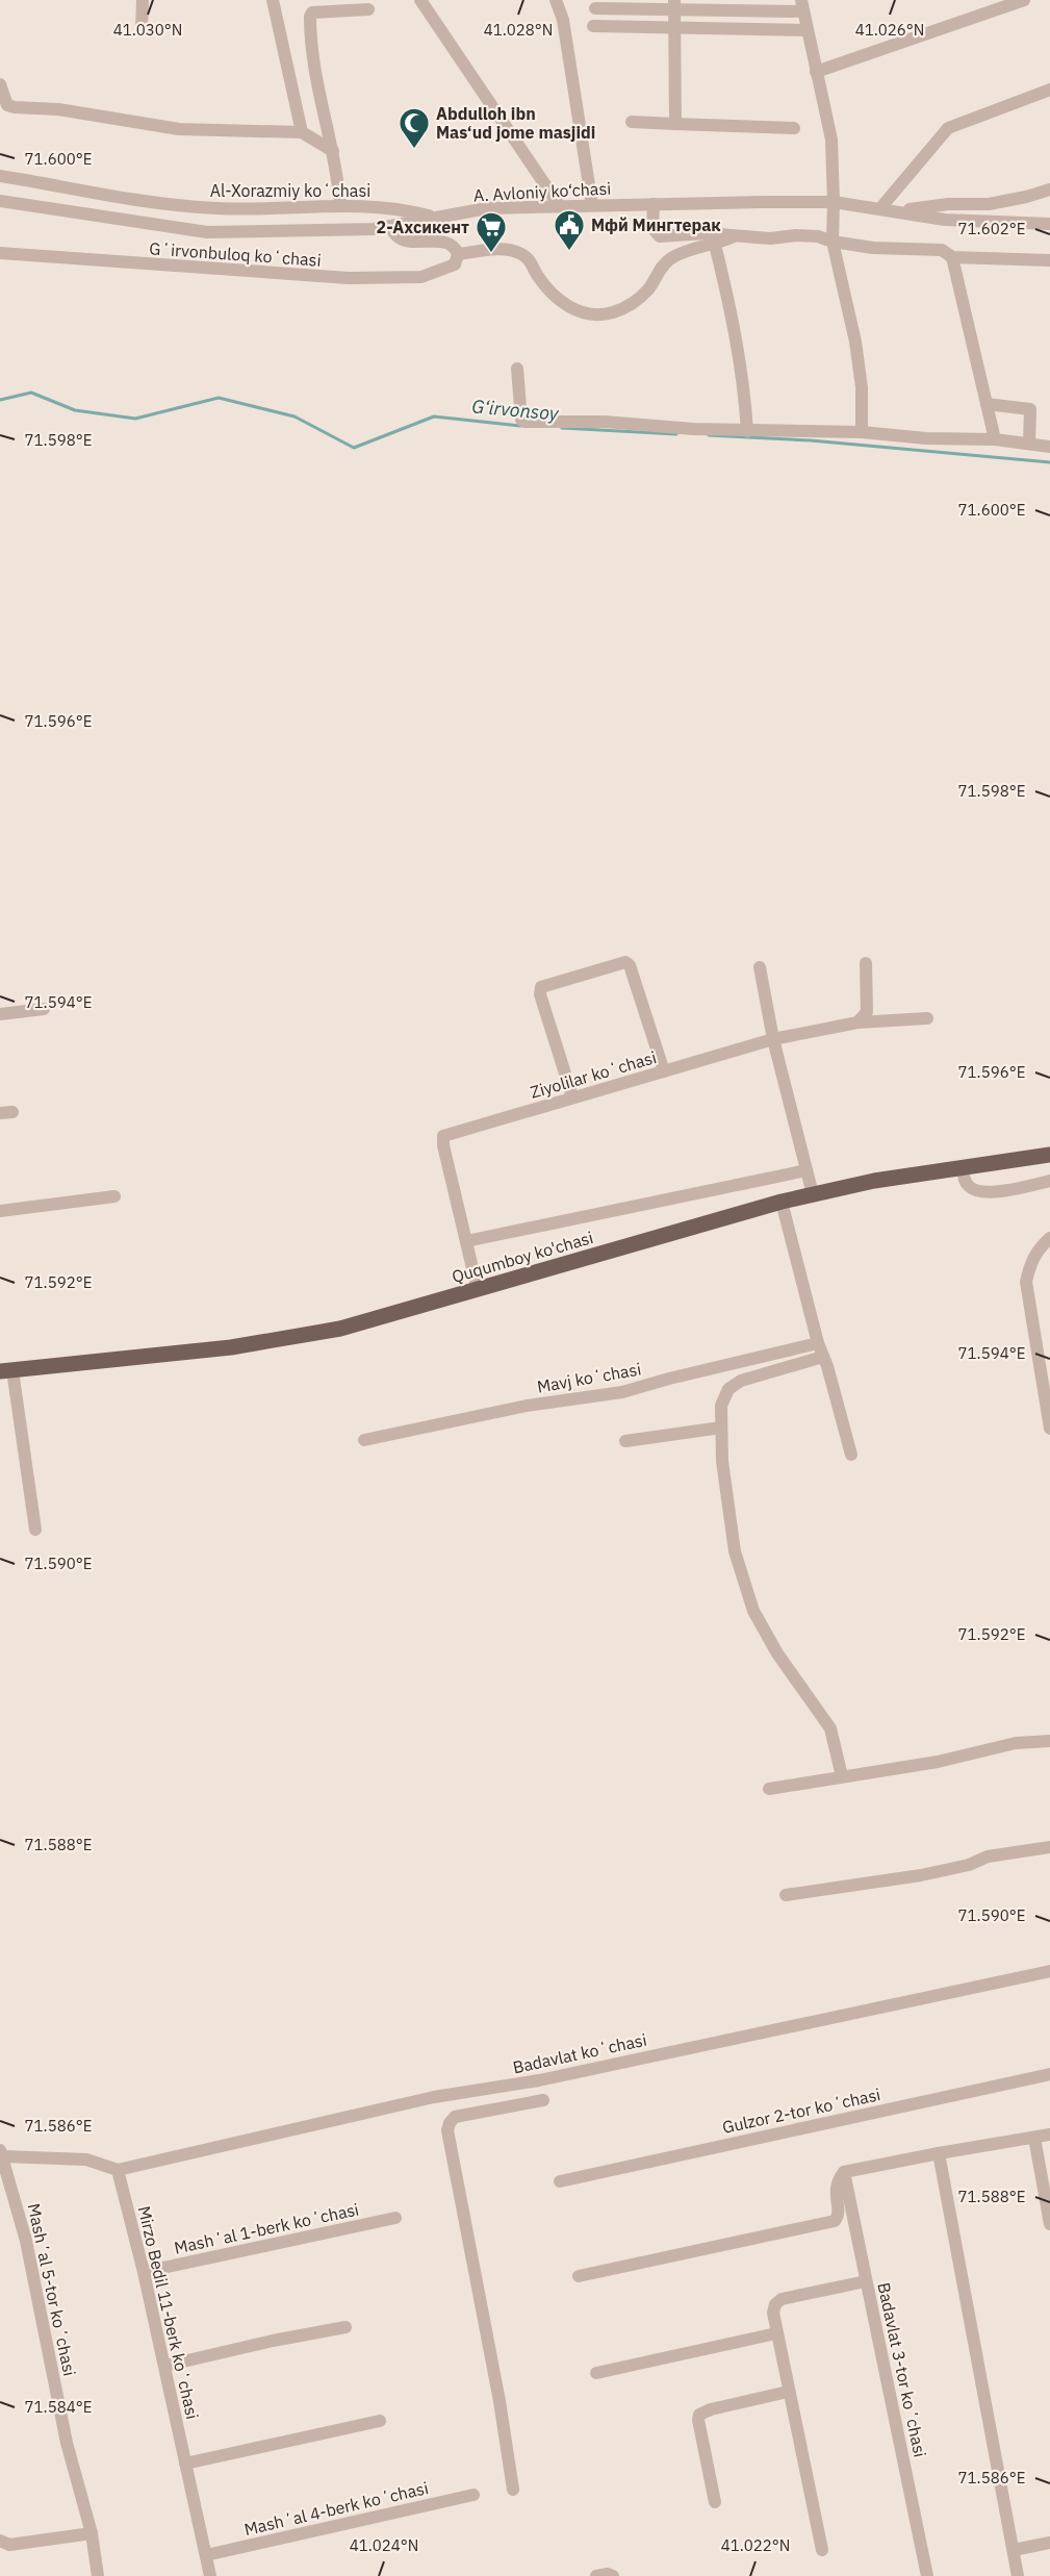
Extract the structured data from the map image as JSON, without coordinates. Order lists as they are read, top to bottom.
{
  "streets": {
    "main road": ["Ququmboy ko'chasi"],
    "street": [
      "Al-Xorazmiy koʻchasi",
      "A. Avloniy ko‘chasi",
      "Gʻirvonbuloq koʻchasi",
      "Ziyolilar koʻchasi",
      "Mavj koʻchasi",
      "Badavlat koʻchasi",
      "Gulzor 2-tor koʼchasi",
      "Mashʼal 1-berk koʼchasi",
      "Mashʼal 5-tor koʼchasi",
      "Mirzo Bedil 11-berk koʻchasi",
      "Badavlat 3-tor koʼchasi",
      "Mashʼal 4-berk koʼchasi"
    ]
  },
  "crossings": [
    ["Al-Xorazmiy koʻchasi", "A. Avloniy ko‘chasi"],
    ["Badavlat koʻchasi", "Mirzo Bedil 11-berk koʻchasi"],
    ["Mashʼal 1-berk koʼchasi", "Mirzo Bedil 11-berk koʻchasi"],
    ["Mirzo Bedil 11-berk koʻchasi", "Mashʼal 4-berk koʼchasi"]
  ],
  "water": ["G‘irvonsoy"],
  "places": {
    "mosque": ["Abdulloh ibn Mas‘ud jome masjidi"],
    "public building": ["Мфй Мингтерак"],
    "supermarket": ["2-Ахсикент"]
  },
  "coordinates": [
    "41.030°N",
    "41.028°N",
    "41.026°N",
    "71.600°E",
    "71.602°E",
    "71.598°E",
    "71.596°E",
    "71.594°E",
    "71.592°E",
    "71.590°E",
    "71.588°E",
    "71.586°E",
    "71.584°E",
    "41.024°N",
    "41.022°N"
  ]
}
